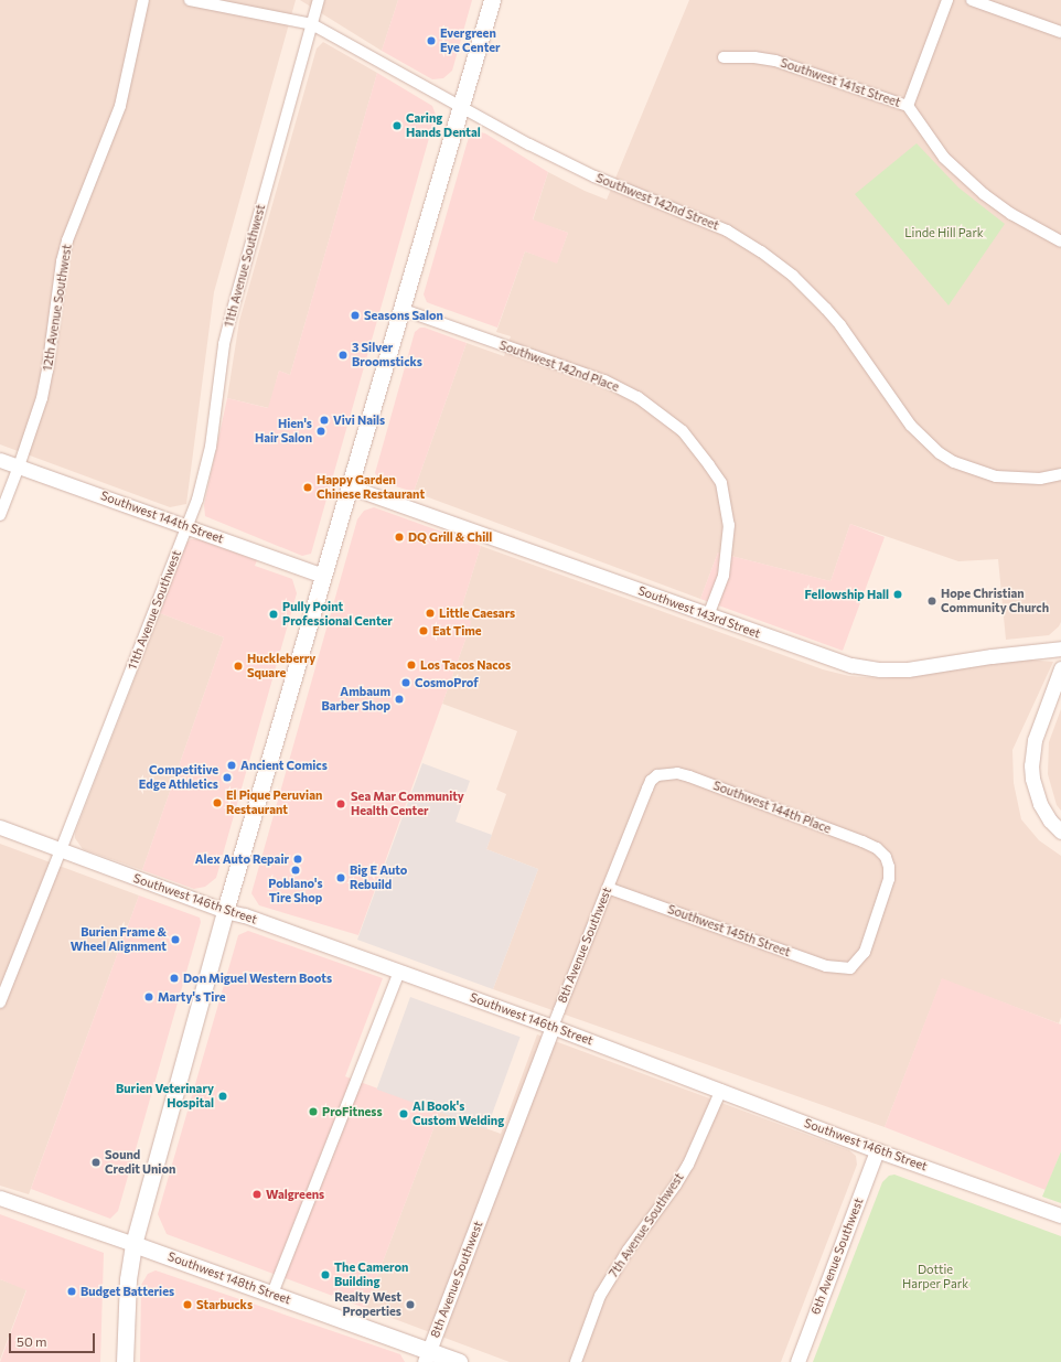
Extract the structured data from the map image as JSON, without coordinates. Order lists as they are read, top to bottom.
{
  "streets": {
    "main road": ["Southwest 148th Street"],
    "street": [
      "Southwest 141st Street",
      "Southwest 142nd Street",
      "11th Avenue Southwest",
      "12th Avenue Southwest",
      "Southwest 142nd Place",
      "Southwest 144th Street",
      "Southwest 143rd Street",
      "Southwest 144th Place",
      "Southwest 146th Street",
      "Southwest 145th Street",
      "8th Avenue Southwest",
      "7th Avenue Southwest",
      "6th Avenue Southwest"
    ]
  },
  "crossings": [
    ["Southwest 142nd Street", "11th Avenue Southwest"],
    ["11th Avenue Southwest", "Southwest 144th Street"],
    ["11th Avenue Southwest", "Southwest 146th Street"],
    ["12th Avenue Southwest", "Southwest 144th Street"],
    ["Southwest 142nd Place", "Southwest 143rd Street"],
    ["Southwest 144th Place", "Southwest 145th Street"],
    ["Southwest 144th Place", "8th Avenue Southwest"],
    ["Southwest 146th Street", "8th Avenue Southwest"],
    ["Southwest 146th Street", "7th Avenue Southwest"],
    ["Southwest 146th Street", "6th Avenue Southwest"],
    ["Southwest 145th Street", "8th Avenue Southwest"],
    ["8th Avenue Southwest", "Southwest 148th Street"]
  ],
  "parks": ["Linde Hill Park", "Dottie Harper Park"],
  "places": [
    "Evergreen Eye Center",
    "Caring Hands Dental",
    "Seasons Salon",
    "3 Silver Broomsticks",
    "Vivi Nails",
    "Hien's Hair Salon",
    "Happy Garden Chinese Restaurant",
    "DQ Grill & Chill",
    "Fellowship Hall",
    "Hope Christian Community Church",
    "Little Caesars",
    "Pully Point Professional Center",
    "Eat Time",
    "Los Tacos Nacos",
    "Huckleberry Square",
    "CosmoProf",
    "Ambaum Barber Shop",
    "Ancient Comics",
    "Competitive Edge Athletics",
    "El Pique Peruvian Restaurant",
    "Sea Mar Community Health Center",
    "Alex Auto Repair",
    "Poblano's Tire Shop",
    "Big E Auto Rebuild",
    "Burien Frame & Wheel Alignment",
    "Don Miguel Western Boots",
    "Marty's Tire",
    "Burien Veterinary Hospital",
    "ProFitness",
    "Al Book's Custom Welding",
    "Sound Credit Union",
    "Walgreens",
    "The Cameron Building",
    "Budget Batteries",
    "Starbucks",
    "Realty West Properties"
  ],
  "scale_bar": "50 m"
}
